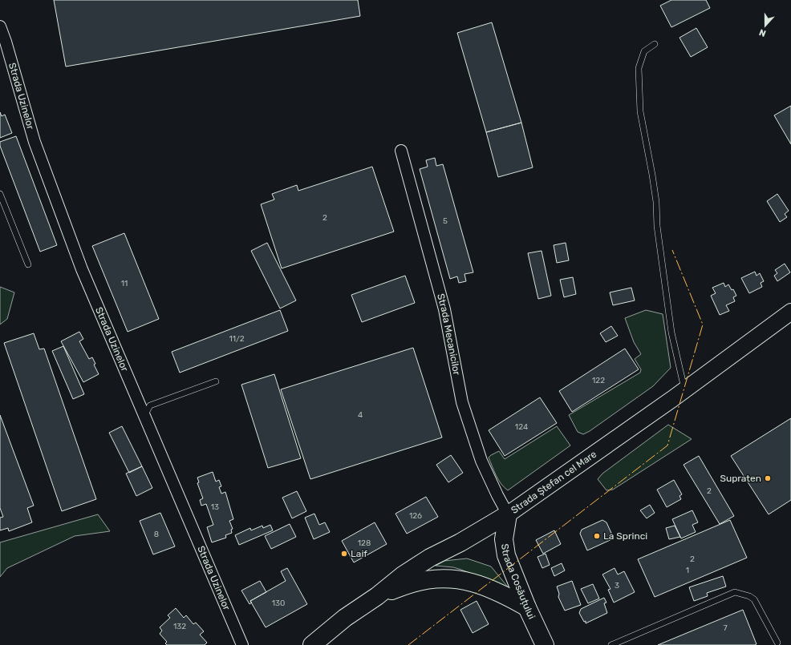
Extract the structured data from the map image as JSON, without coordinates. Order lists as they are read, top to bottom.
{
  "streets": {
    "main road": ["Strada Ștefan cel Mare", "Strada Cosăuțului"],
    "street": ["Strada Uzinelor", "Strada Mecanicilor"]
  },
  "crossings": [
    ["Strada Mecanicilor", "Strada Ștefan cel Mare"],
    ["Strada Mecanicilor", "Strada Cosăuțului"],
    ["Strada Ștefan cel Mare", "Strada Cosăuțului"]
  ],
  "places": ["Supraten", "La Sprinci", "Laif"],
  "house_numbers": [
    "2",
    "5",
    "11",
    "11/2",
    "122",
    "4",
    "124",
    "2",
    "13",
    "126",
    "8",
    "128",
    "2",
    "1",
    "3",
    "130",
    "132",
    "7"
  ],
  "north": "bottom"
}
